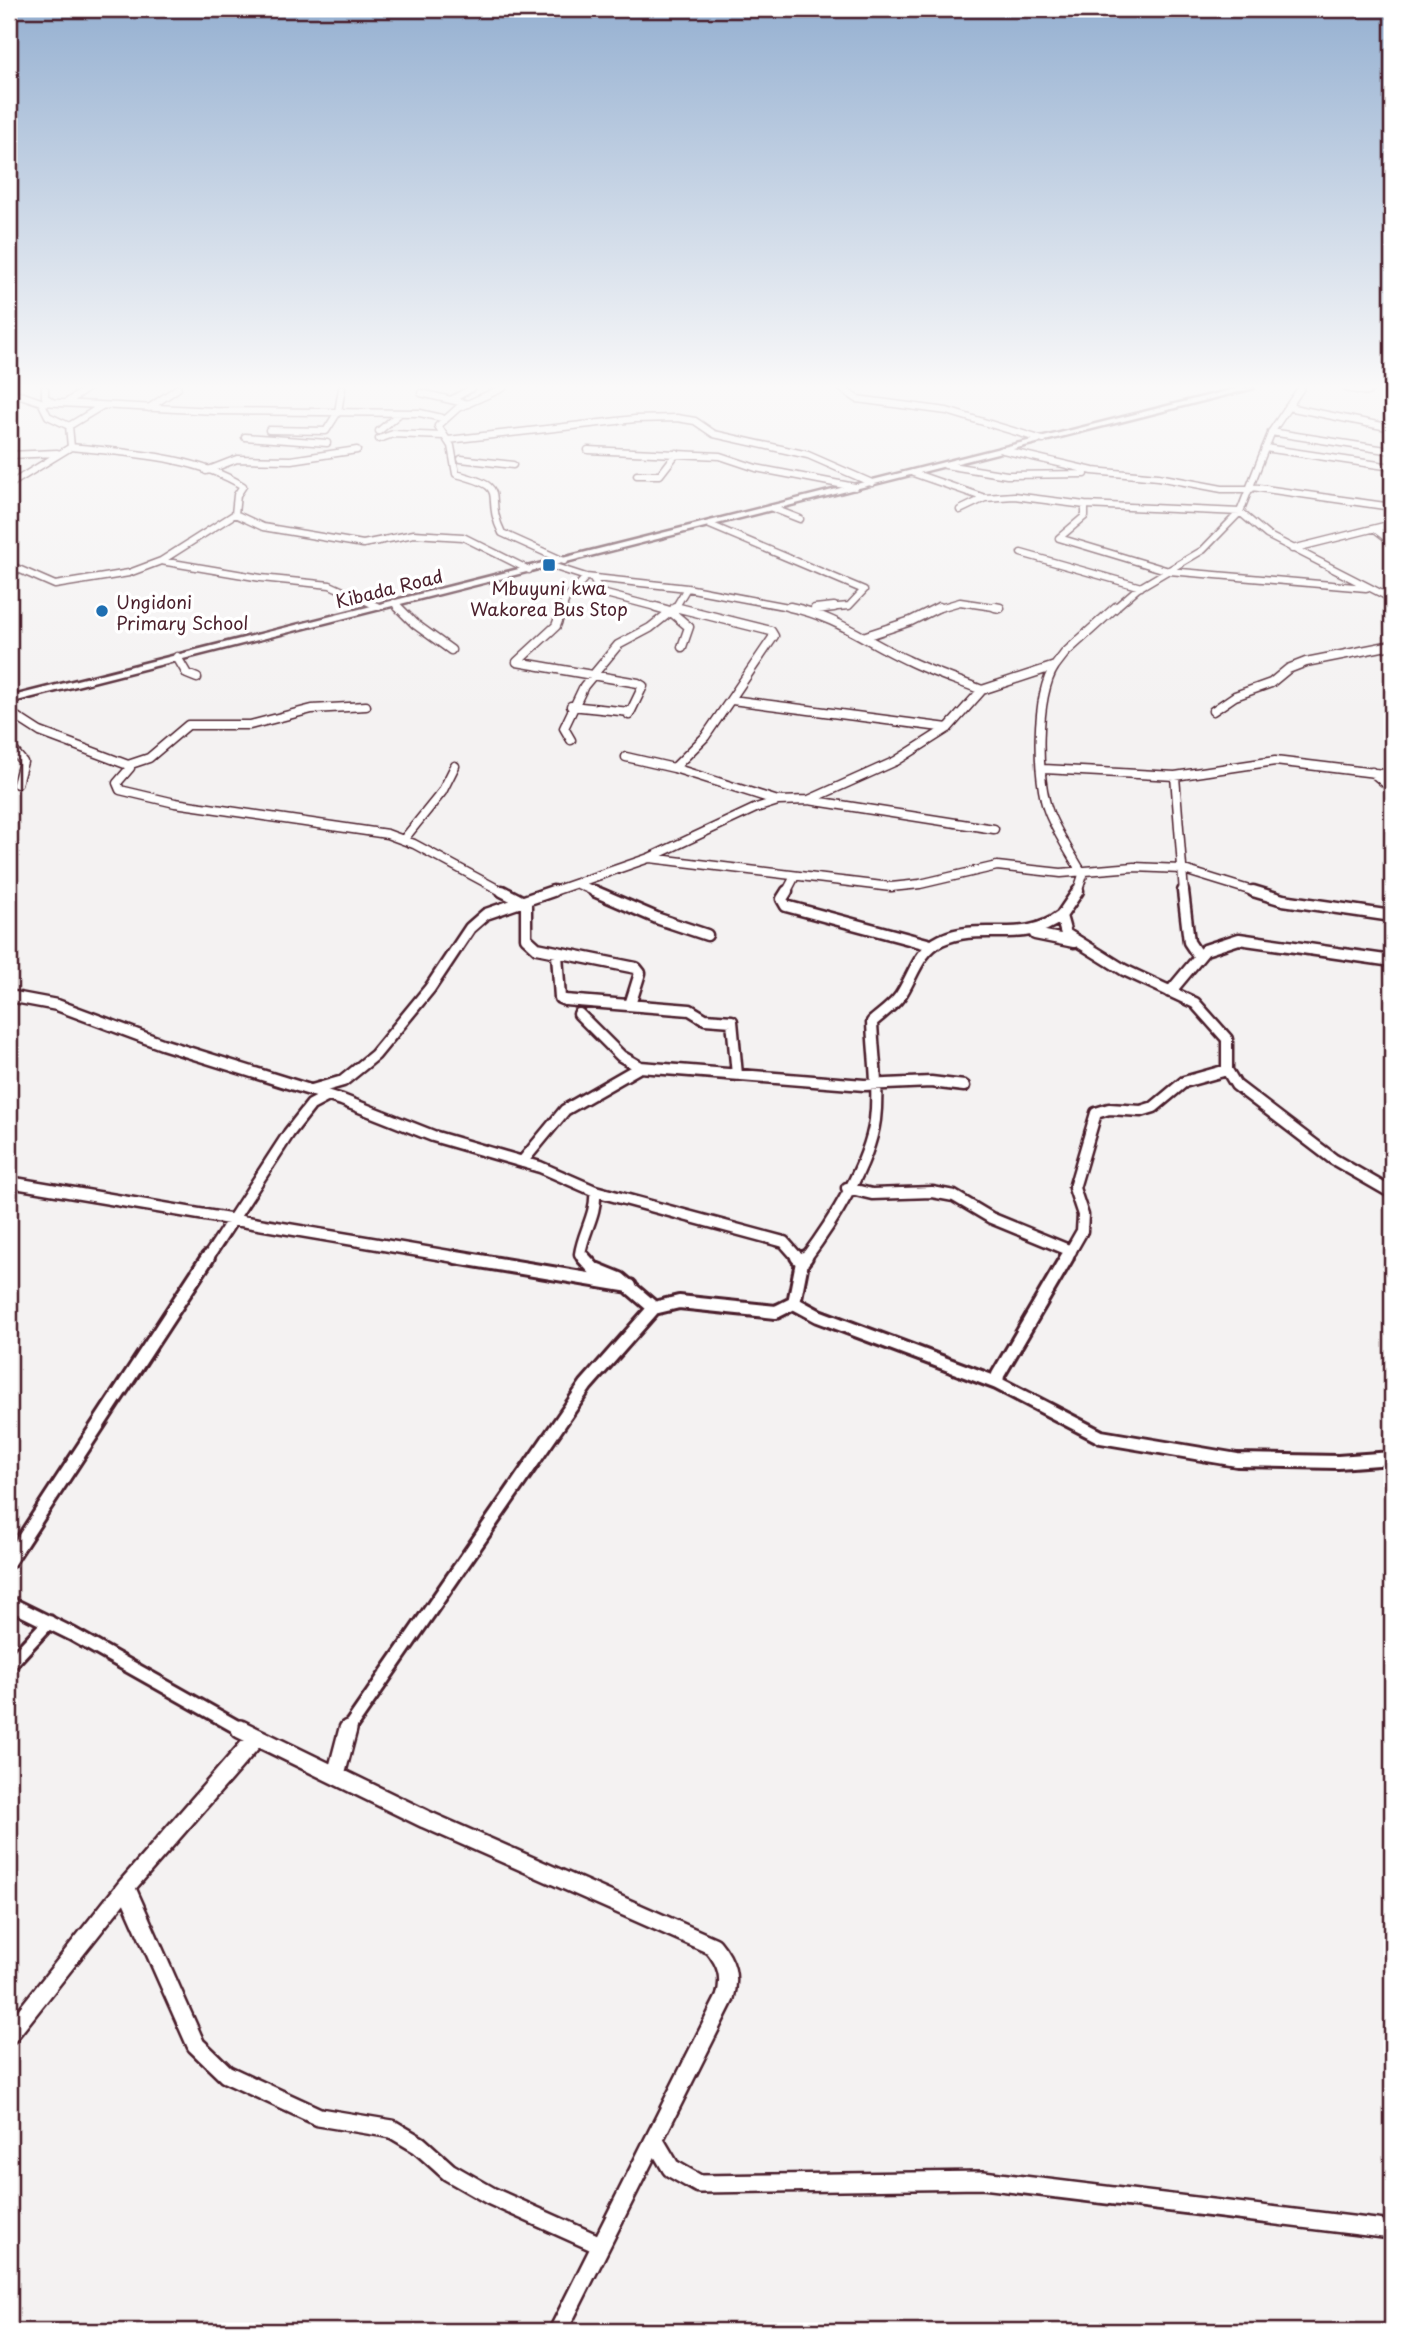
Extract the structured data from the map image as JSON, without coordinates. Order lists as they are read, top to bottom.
{
  "streets": {
    "main road": ["Kibada Road"]
  },
  "places": {
    "transit": ["Mbuyuni kwa Wakorea Bus Stop"],
    "other": ["Ungidoni Primary School"]
  }
}
